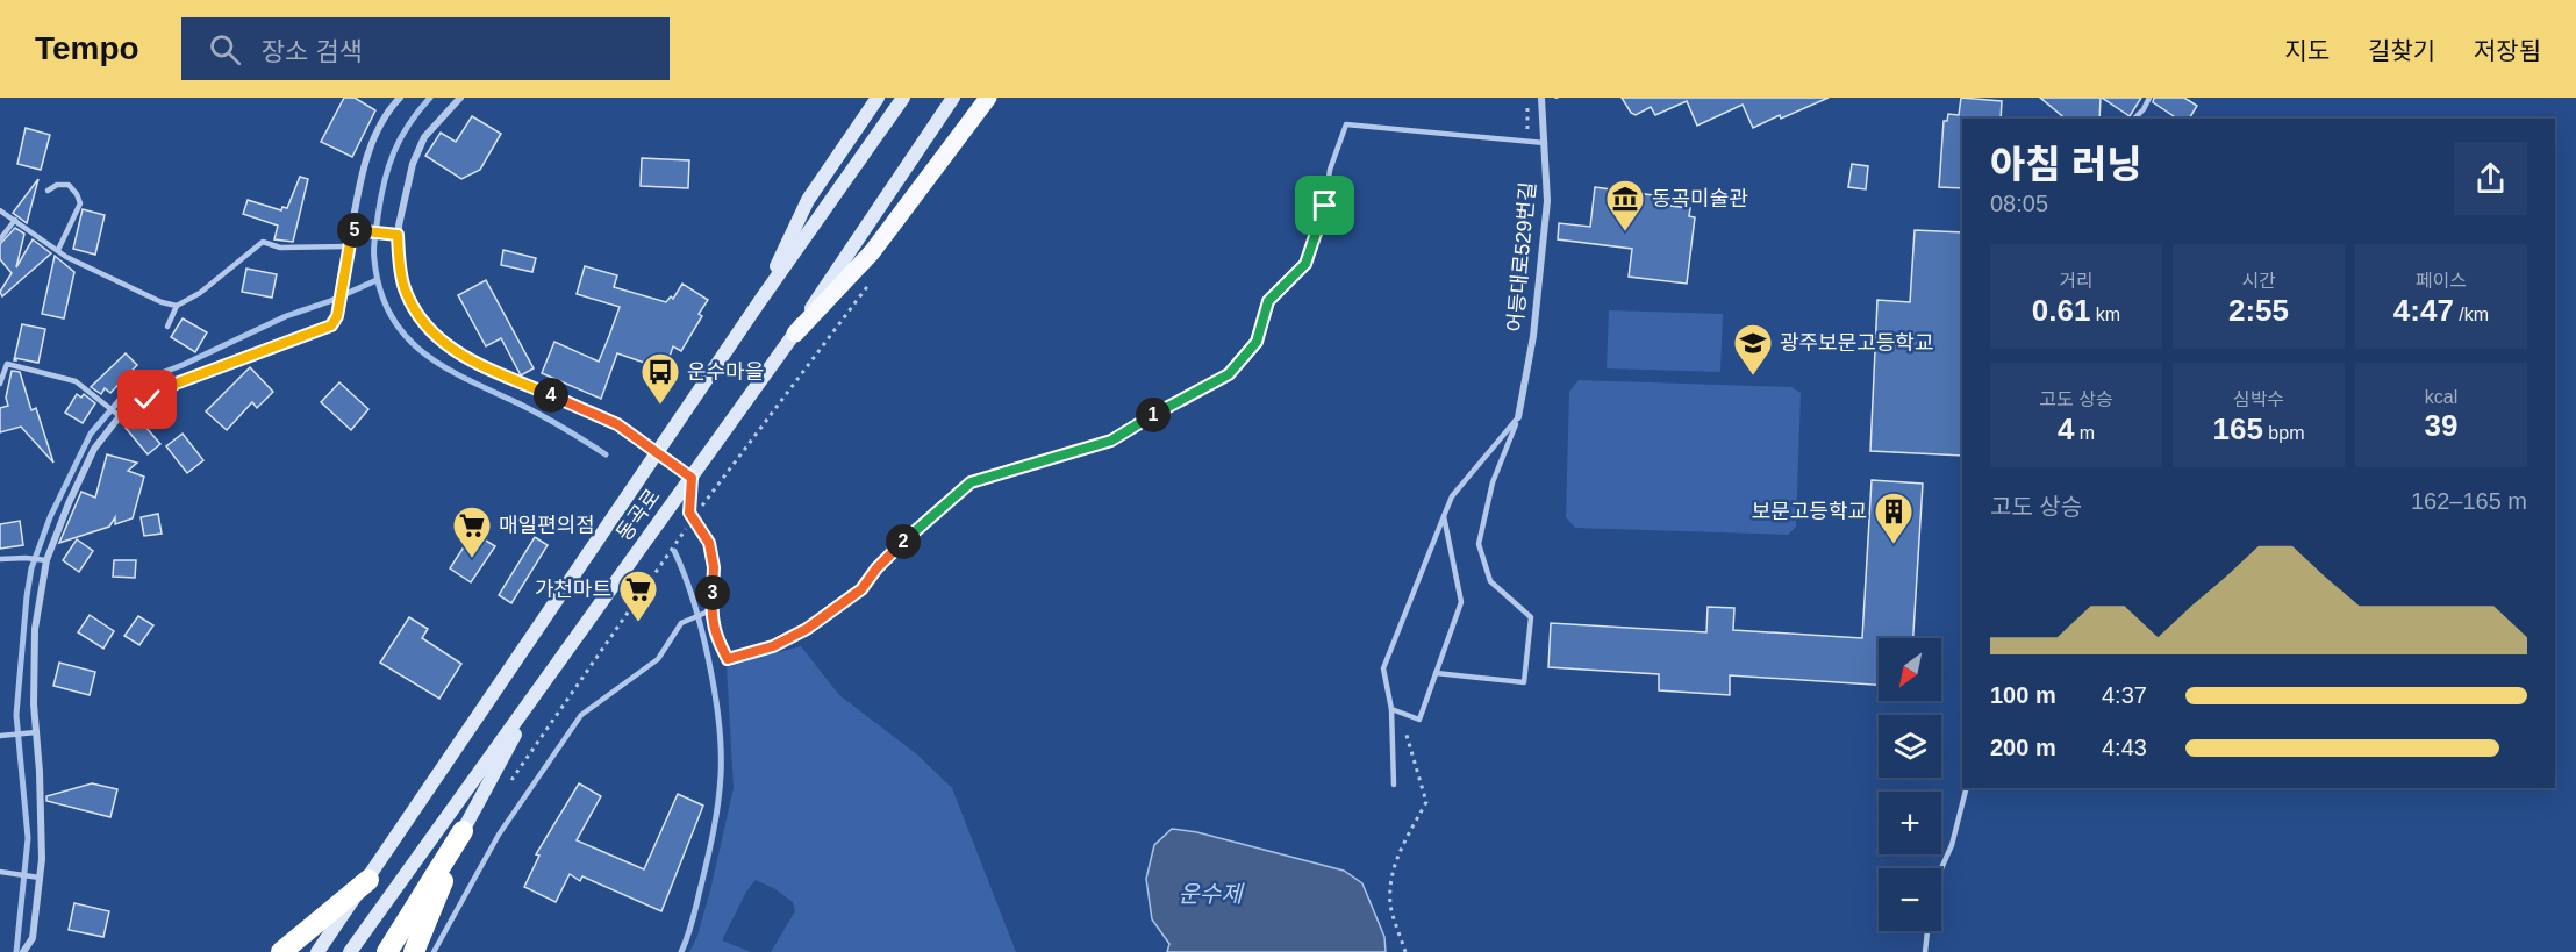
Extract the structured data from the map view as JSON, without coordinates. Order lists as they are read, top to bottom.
{
  "streets": {
    "main road": ["동곡로"],
    "street": ["어등대로529번길"]
  },
  "water": ["운수제"],
  "places": {
    "museum": ["동곡미술관"],
    "school or university": ["광주보문고등학교"],
    "bus stop": ["운수마을"],
    "building": ["보문고등학교"],
    "supermarket": ["매일편의점", "가천마트"]
  },
  "north": "bottom left",
  "page": {
    "header": "Tempo",
    "search": "장소 검색",
    "nav": ["지도", "길찾기", "저장됨"],
    "heading": ["아침 러닝", "08:05"],
    "pins": [
      "5",
      "4",
      "1",
      "2",
      "3"
    ],
    "stats": [
      ["거리", "0.61 km"],
      ["시간", "2:55"],
      ["페이스", "4:47 /km"],
      ["고도 상승", "4 m"],
      ["심박수", "165 bpm"],
      ["kcal", "39"]
    ],
    "chart": ["고도 상승", "162–165 m"],
    "map_buttons": ["+", "−"],
    "list": [
      {
        "name": "100 m",
        "note": "4:37"
      },
      {
        "name": "200 m",
        "note": "4:43"
      }
    ]
  }
}
